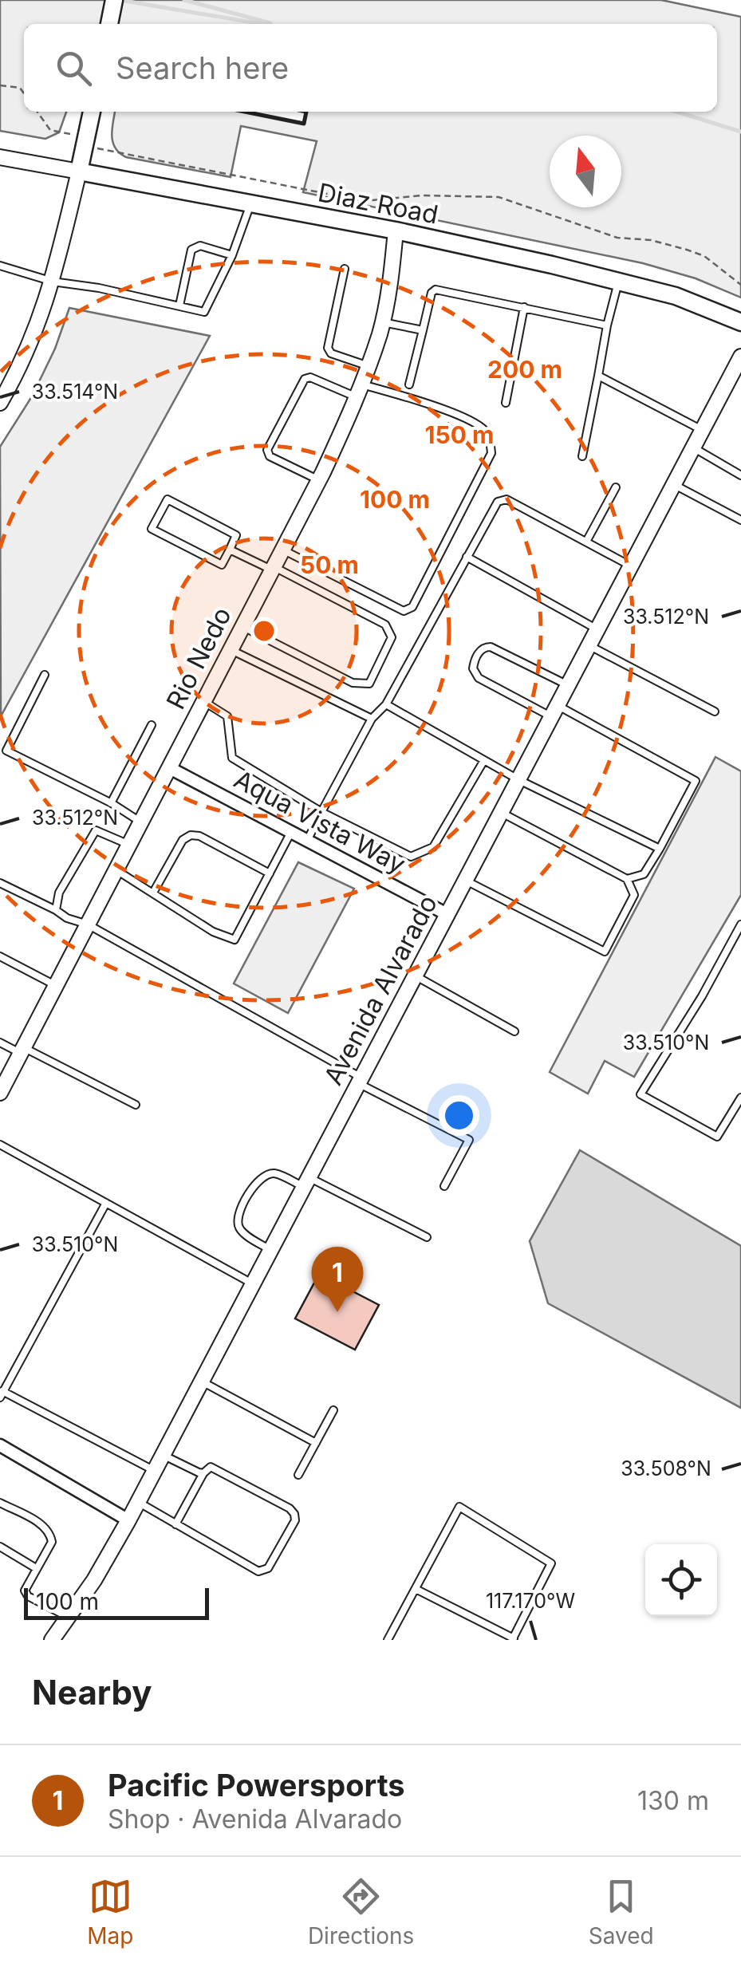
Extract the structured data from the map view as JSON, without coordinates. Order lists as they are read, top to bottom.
{
  "streets": {
    "main road": ["Diaz Road"],
    "street": ["Rio Nedo", "Aqua Vista Way", "Avenida Alvarado"]
  },
  "crossings": [
    ["Diaz Road", "Rio Nedo"],
    ["Rio Nedo", "Aqua Vista Way"],
    ["Aqua Vista Way", "Avenida Alvarado"]
  ],
  "scale_bar": "100 m",
  "north": "top",
  "page": {
    "search": "Search here",
    "pins": "1",
    "scale": "100 m",
    "heading": "Nearby",
    "list": [
      {
        "mark": "1",
        "name": "Pacific Powersports",
        "note": "Shop · Avenida Alvarado",
        "value": "130 m"
      }
    ],
    "nav": ["Map", "Directions", "Saved"]
  },
  "coordinates": [
    "33.514°N",
    "33.512°N",
    "33.510°N",
    "33.508°N",
    "117.170°W"
  ],
  "rings": [
    "200 m",
    "150 m",
    "100 m",
    "50 m"
  ]
}
